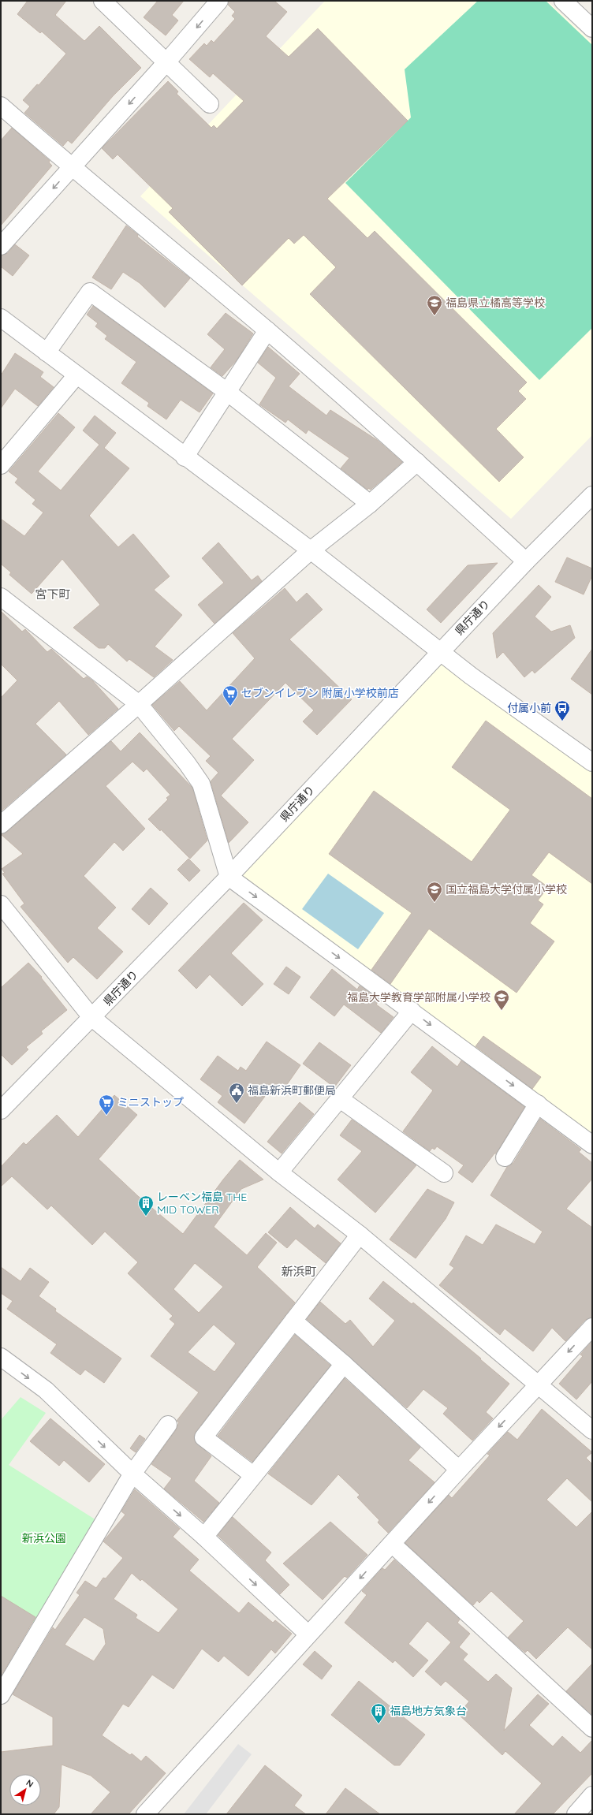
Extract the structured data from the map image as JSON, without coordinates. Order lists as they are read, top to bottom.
{
  "streets": {
    "street": ["県庁通り"]
  },
  "districts": ["宮下町", "新浜町"],
  "parks": ["新浜公園"],
  "places": {
    "school or university": ["福島県立橘高等学校", "国立福島大学付属小学校", "福島大学教育学部附属小学校"],
    "supermarket": ["セブンイレブン 附属小学校前店", "ミニストップ"],
    "bus stop": ["付属小前"],
    "public building": ["福島新浜町郵便局"],
    "building": ["レーベン福島 THE MID TOWER", "福島地方気象台"]
  },
  "north": "top right"
}
